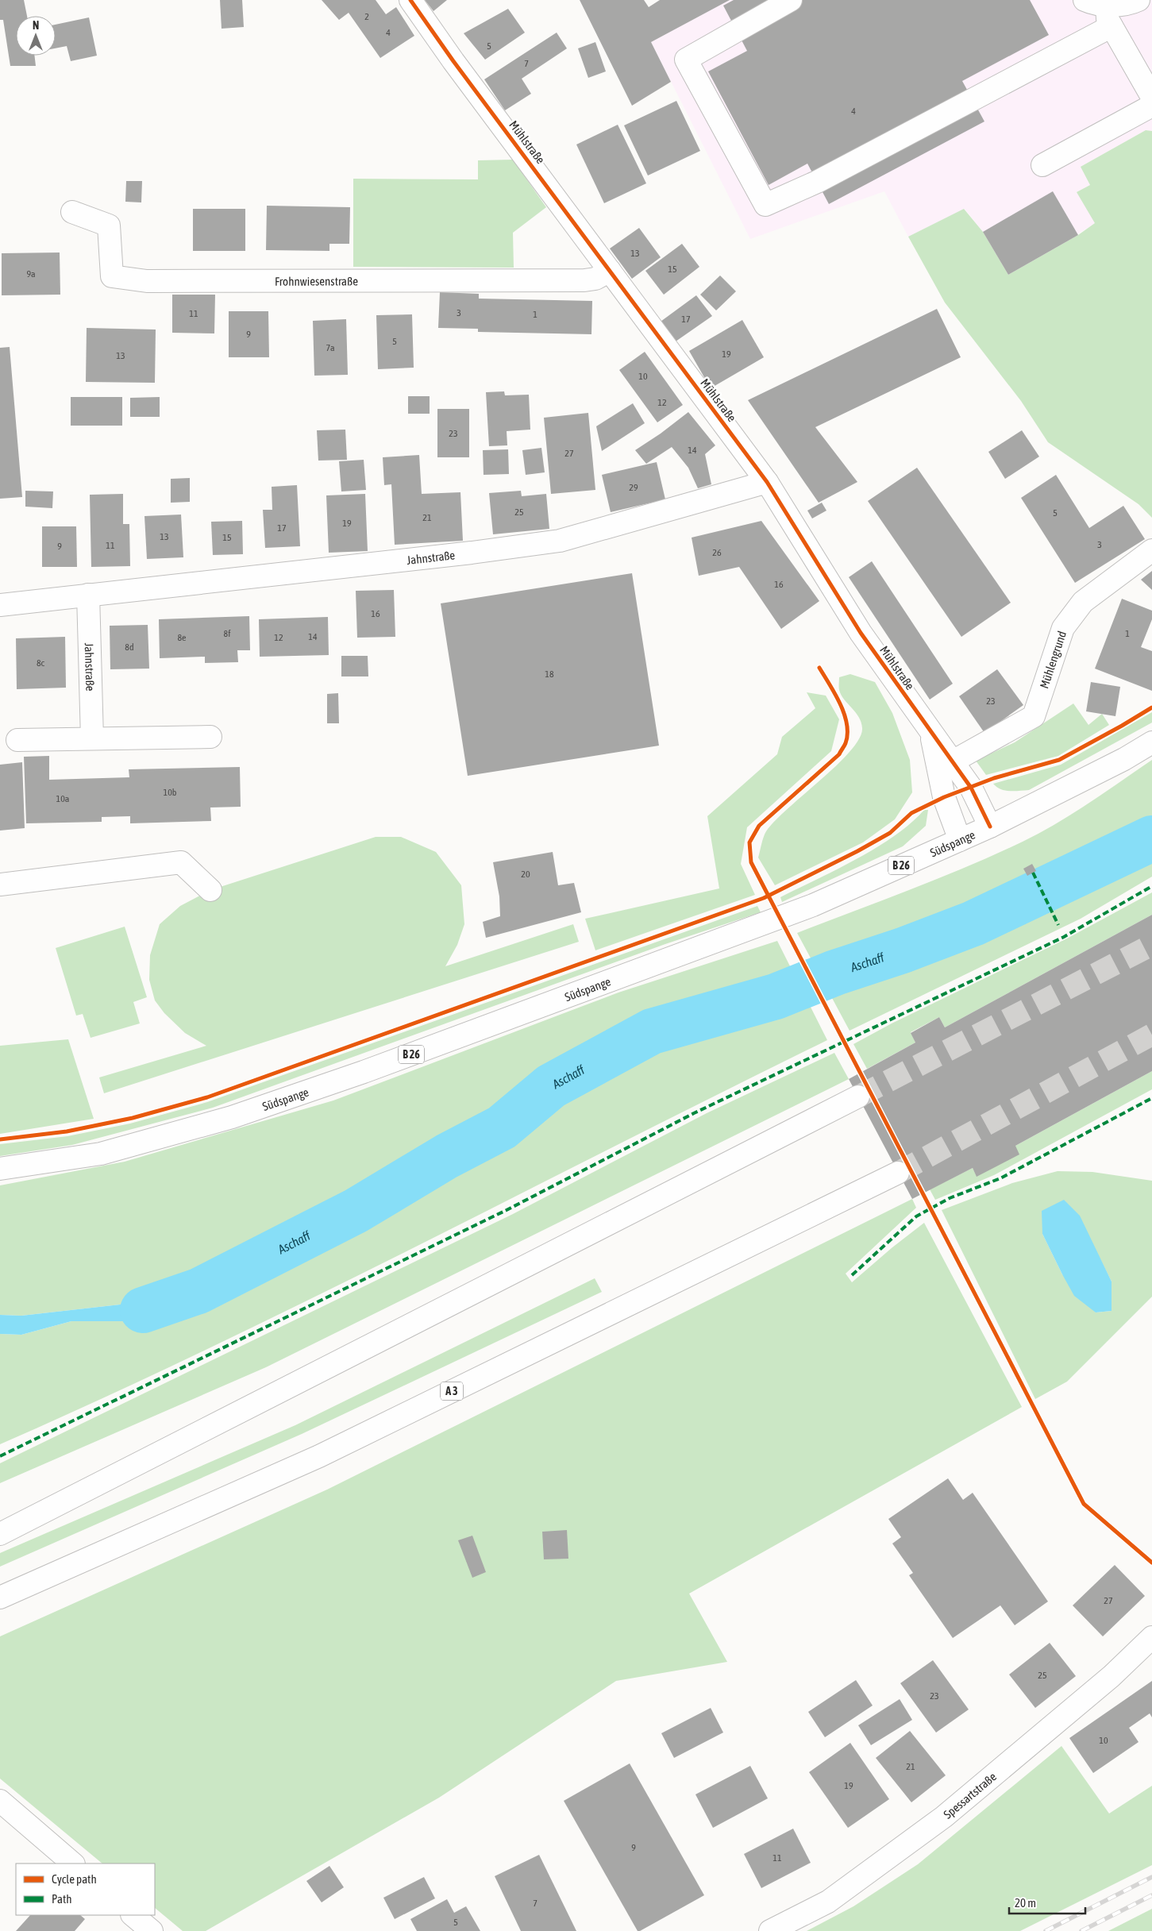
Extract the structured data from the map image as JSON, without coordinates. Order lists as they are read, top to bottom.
{
  "streets": {
    "main road": [
      "Mühlstraße",
      "Frohnwiesenstraße",
      "Jahnstraße",
      "Mühlengrund",
      "Südspange",
      "B 26",
      "A 3",
      "Spessartstraße"
    ]
  },
  "crossings": [
    ["Mühlstraße", "Frohnwiesenstraße"],
    ["Mühlstraße", "Jahnstraße"],
    ["Mühlstraße", "Mühlengrund"],
    ["Mühlstraße", "Südspange"]
  ],
  "water": ["Aschaff"],
  "house_numbers": [
    "2",
    "4",
    "5",
    "7",
    "4",
    "13",
    "15",
    "9a",
    "3",
    "11",
    "1",
    "17",
    "9",
    "5",
    "7a",
    "19",
    "13",
    "10",
    "12",
    "23",
    "14",
    "27",
    "29",
    "25",
    "5",
    "21",
    "19",
    "17",
    "13",
    "15",
    "3",
    "11",
    "9",
    "26",
    "16",
    "16",
    "8f",
    "1",
    "14",
    "8e",
    "12",
    "8d",
    "8c",
    "18",
    "23",
    "10b",
    "10a",
    "20",
    "27",
    "25",
    "23",
    "10",
    "21",
    "19",
    "9",
    "11",
    "7",
    "5"
  ],
  "legend": ["Cycle path", "Path"],
  "scale_bar": "20 m",
  "north": "top"
}
